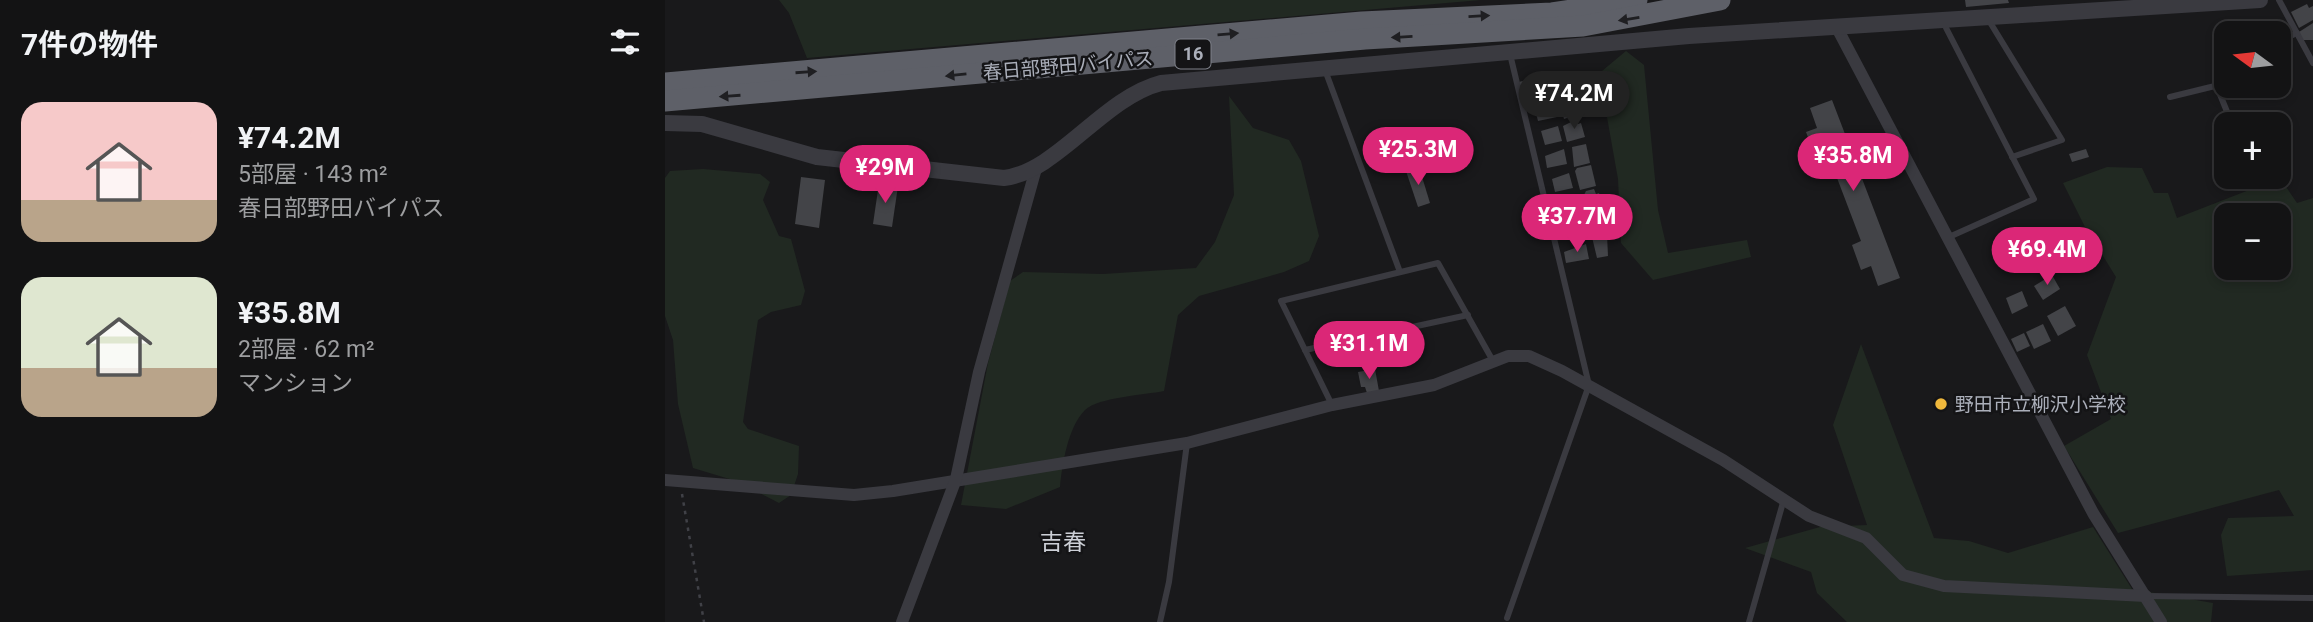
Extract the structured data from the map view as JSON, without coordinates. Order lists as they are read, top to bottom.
{
  "streets": {
    "highway": ["16", "春日部野田バイパス"]
  },
  "districts": ["吉春"],
  "places": ["野田市立柳沢小学校"],
  "north": "left",
  "page": {
    "heading": "7件の物件",
    "map_buttons": ["+", "−"],
    "price": [
      "¥74.2M",
      "¥25.3M",
      "¥35.8M",
      "¥29M",
      "¥37.7M",
      "¥69.4M",
      "¥31.1M"
    ],
    "list": [
      {
        "name": "¥74.2M",
        "note": "5部屋 · 143 m² · 春日部野田バイパス"
      },
      {
        "name": "¥35.8M",
        "note": "2部屋 · 62 m² · マンション"
      }
    ]
  }
}
